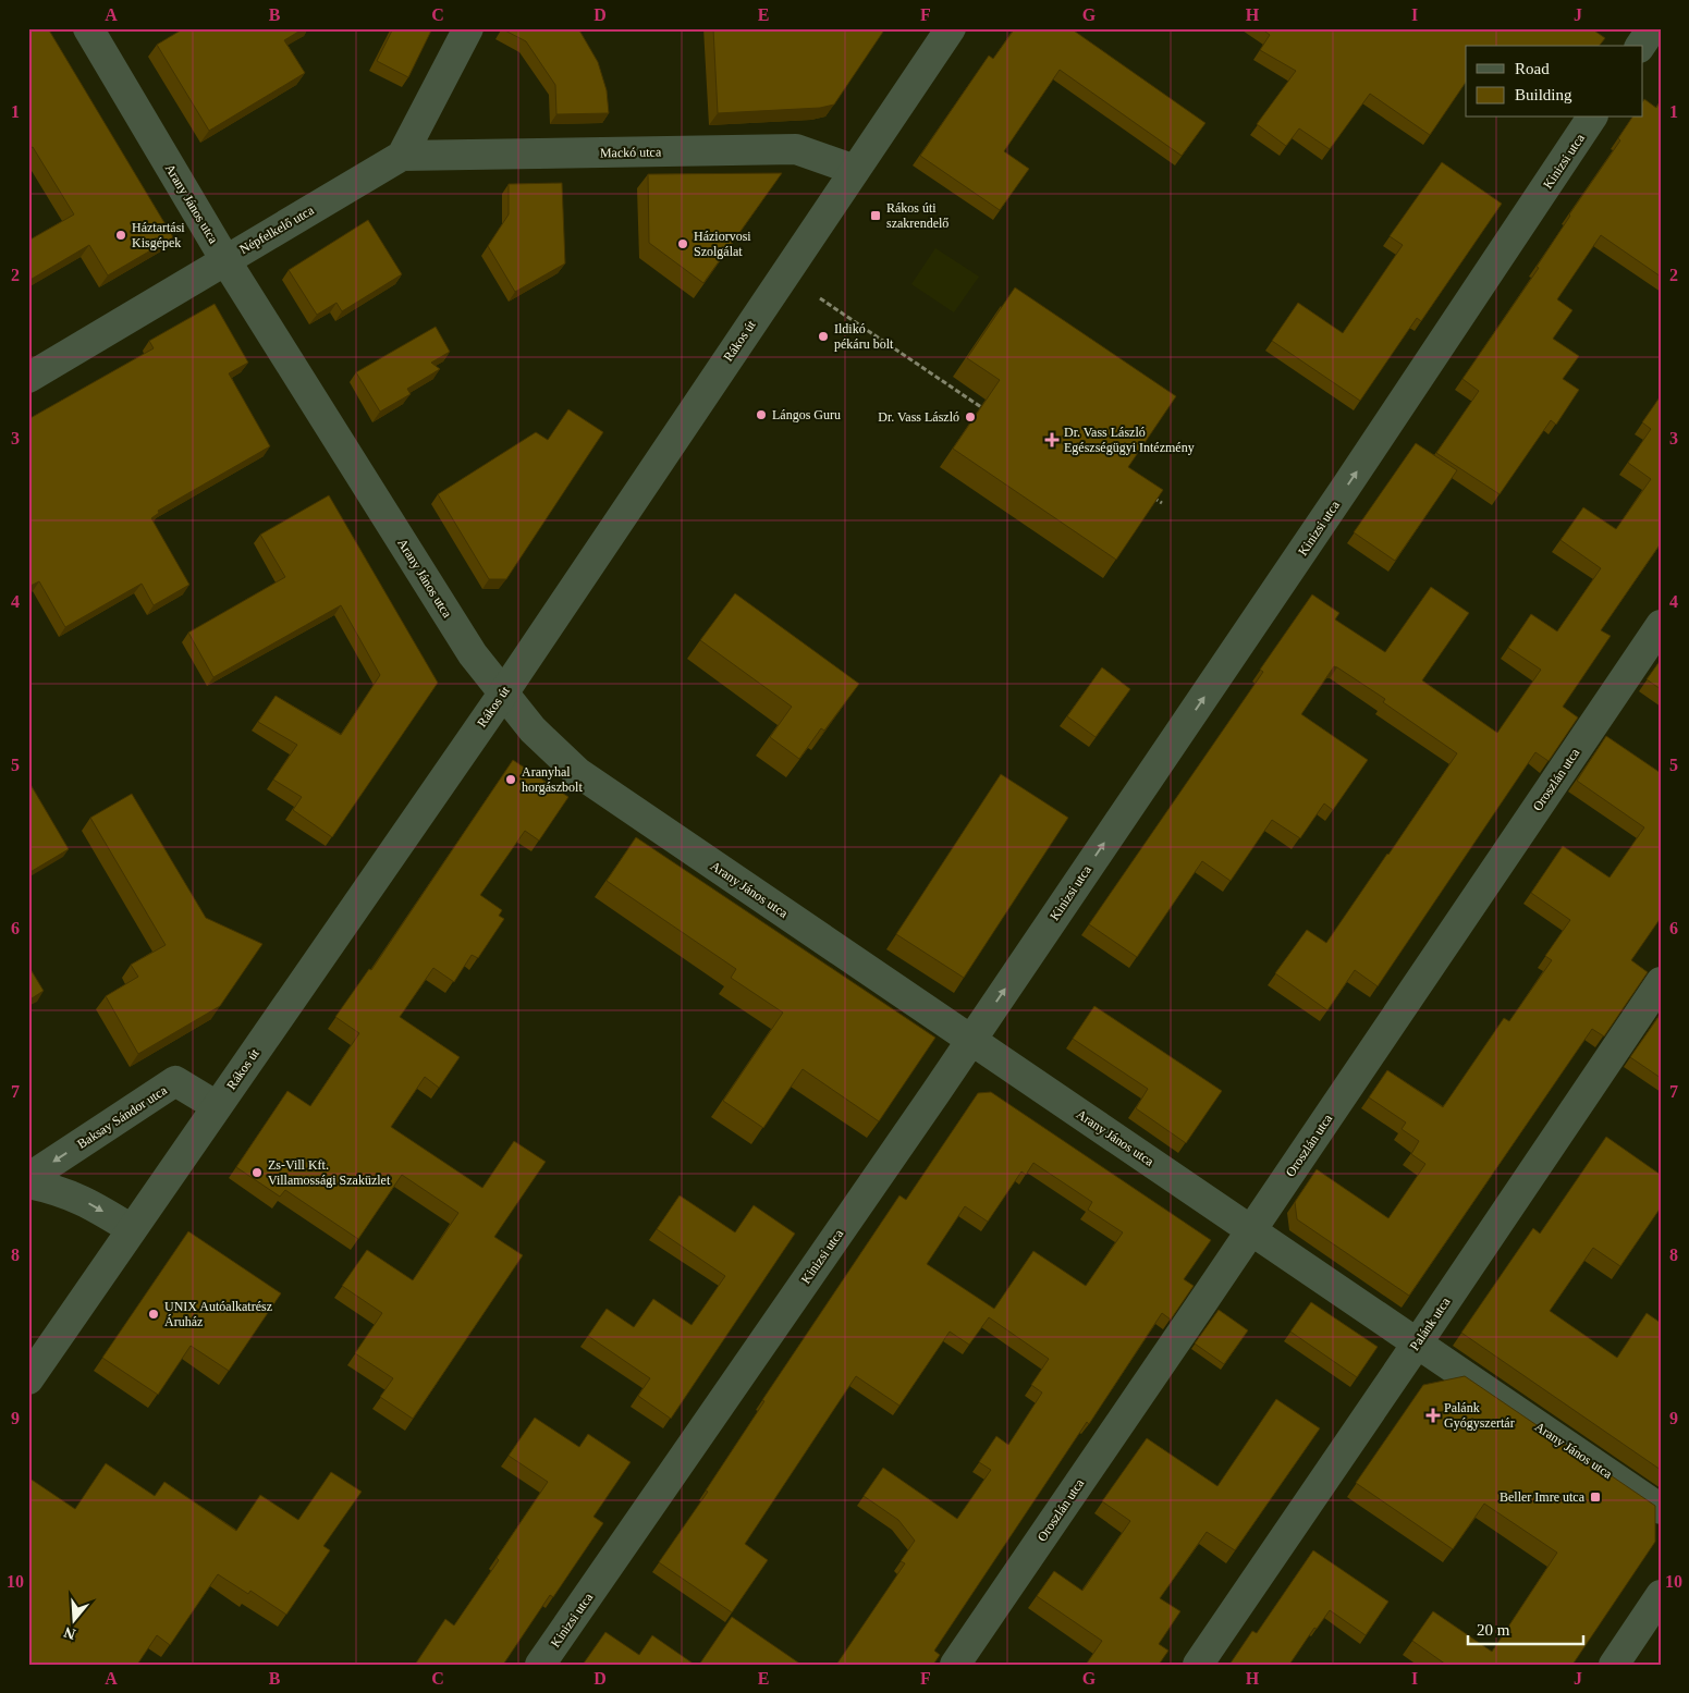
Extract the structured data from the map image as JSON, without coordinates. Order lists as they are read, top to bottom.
{
  "streets": {
    "street": [
      "Mackó utca",
      "Kinizsi utca",
      "Arany János utca",
      "Népfelkelő utca",
      "Rákos út",
      "Oroszlán utca",
      "Baksay Sándor utca",
      "Palánk utca"
    ]
  },
  "crossings": [
    ["Mackó utca", "Népfelkelő utca"],
    ["Mackó utca", "Rákos út"],
    ["Kinizsi utca", "Arany János utca"],
    ["Arany János utca", "Népfelkelő utca"],
    ["Arany János utca", "Rákos út"],
    ["Arany János utca", "Oroszlán utca"],
    ["Arany János utca", "Palánk utca"],
    ["Rákos út", "Baksay Sándor utca"]
  ],
  "one_way": ["Kinizsi utca", "Baksay Sándor utca"],
  "places": {
    "transit": ["Rákos úti szakrendelő", "Beller Imre utca"],
    "other": [
      "Háztartási Kisgépek",
      "Háziorvosi Szolgálat",
      "Ildikó pékáru bolt",
      "Lángos Guru",
      "Dr. Vass László",
      "Aranyhal horgászbolt",
      "Zs-Vill Kft. Villamossági Szaküzlet",
      "UNIX Autóalkatrész Áruház"
    ],
    "health": ["Dr. Vass László Egészségügyi Intézmény", "Palánk Gyógyszertár"]
  },
  "legend": ["Road", "Building"],
  "scale_bar": "20 m",
  "north": "bottom",
  "grid": {
    "columns": [
      "A",
      "B",
      "C",
      "D",
      "E",
      "F",
      "G",
      "H",
      "I",
      "J"
    ],
    "rows": [
      "1",
      "2",
      "3",
      "4",
      "5",
      "6",
      "7",
      "8",
      "9",
      "10"
    ]
  }
}
